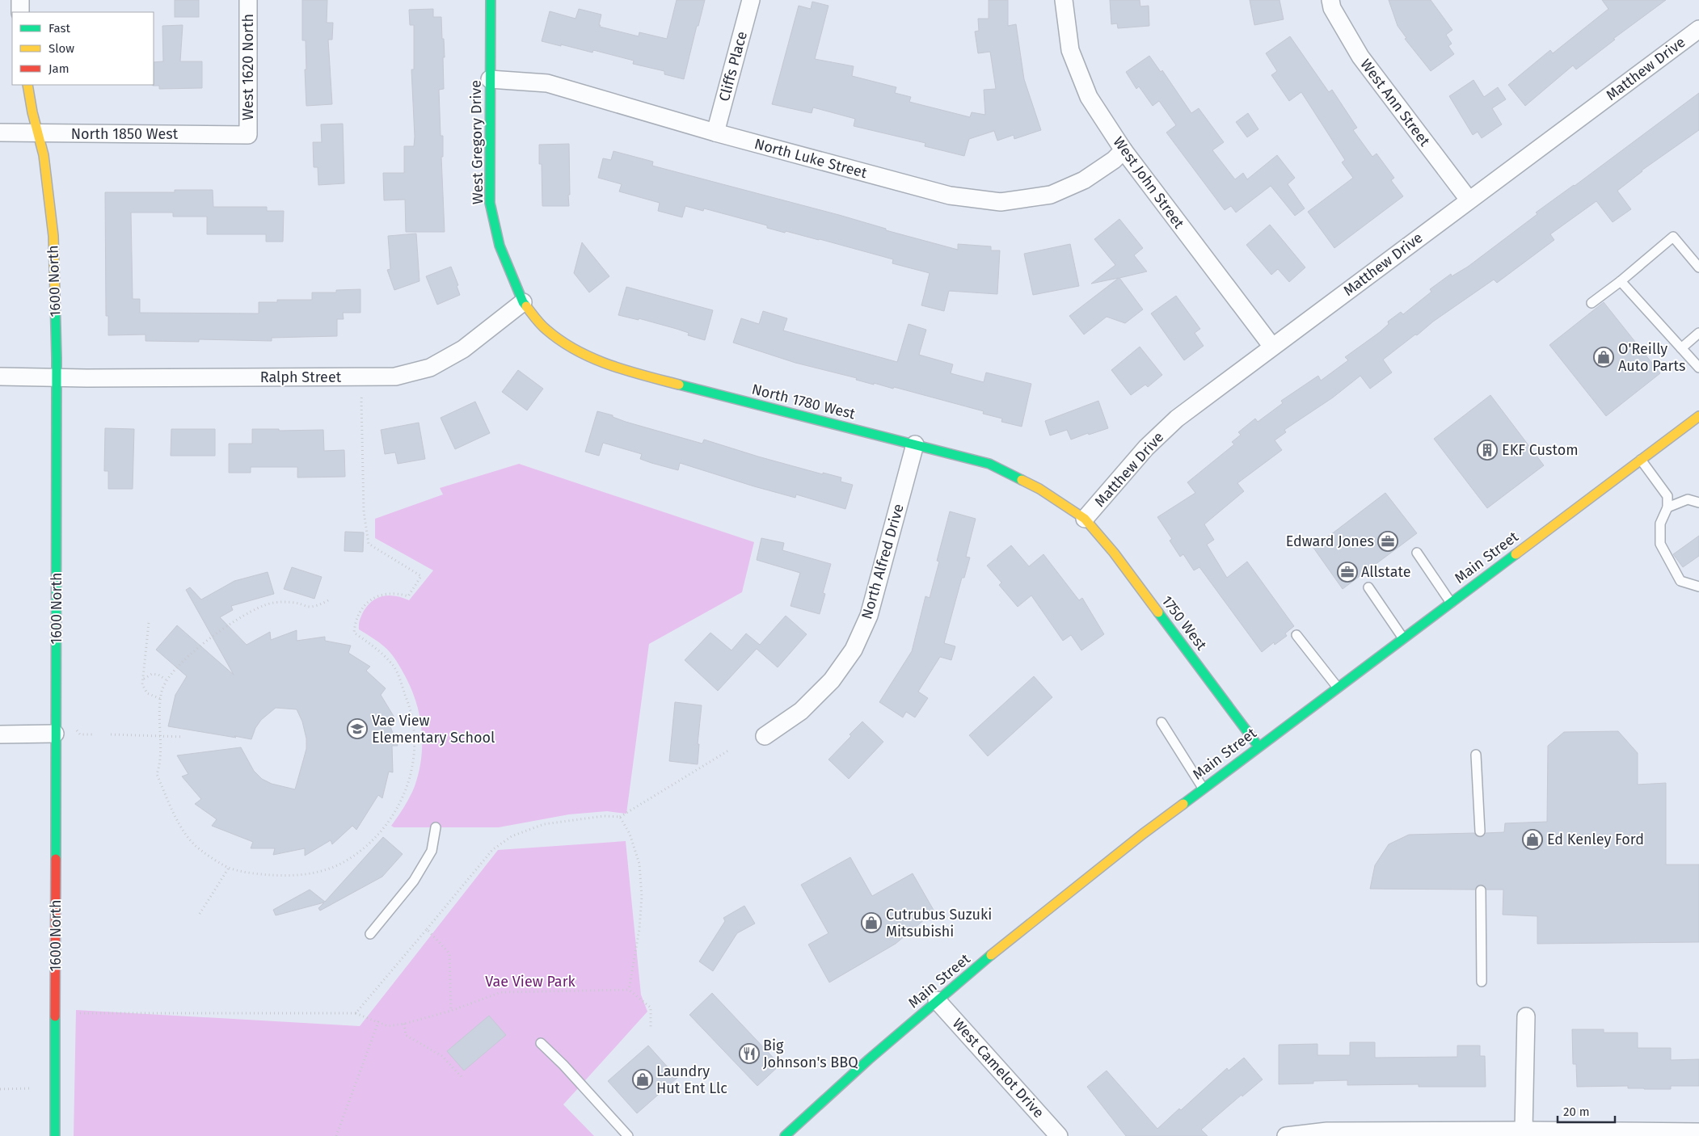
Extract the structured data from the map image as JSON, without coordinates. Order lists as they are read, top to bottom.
{
  "streets": {
    "street": [
      "Cliffs Place",
      "West 1620 North",
      "Matthew Drive",
      "West Ann Street",
      "North 1850 West",
      "West Gregory Drive",
      "North Luke Street",
      "West John Street",
      "1600 North",
      "Ralph Street",
      "North 1780 West",
      "Main Street",
      "North Alfred Drive",
      "1750 West",
      "West Camelot Drive"
    ]
  },
  "crossings": [
    ["Cliffs Place", "North Luke Street"],
    ["West 1620 North", "North 1850 West"],
    ["Matthew Drive", "West Ann Street"],
    ["Matthew Drive", "West John Street"],
    ["Matthew Drive", "North 1780 West"],
    ["Matthew Drive", "1750 West"],
    ["North 1850 West", "1600 North"],
    ["West Gregory Drive", "North Luke Street"],
    ["West Gregory Drive", "Ralph Street"],
    ["West Gregory Drive", "North 1780 West"],
    ["North Luke Street", "West John Street"],
    ["1600 North", "Ralph Street"],
    ["Ralph Street", "North 1780 West"],
    ["North 1780 West", "North Alfred Drive"],
    ["North 1780 West", "1750 West"],
    ["Main Street", "1750 West"],
    ["Main Street", "West Camelot Drive"]
  ],
  "parks": ["Vae View Park"],
  "places": {
    "shop": [
      "O'Reilly Auto Parts",
      "Ed Kenley Ford",
      "Cutrubus Suzuki Mitsubishi",
      "Laundry Hut Ent Llc"
    ],
    "building": ["EKF Custom"],
    "office": ["Edward Jones", "Allstate"],
    "school or university": ["Vae View Elementary School"],
    "restaurant": ["Big Johnson's BBQ"]
  },
  "legend": ["Fast", "Slow", "Jam"],
  "scale_bar": "20 m"
}
